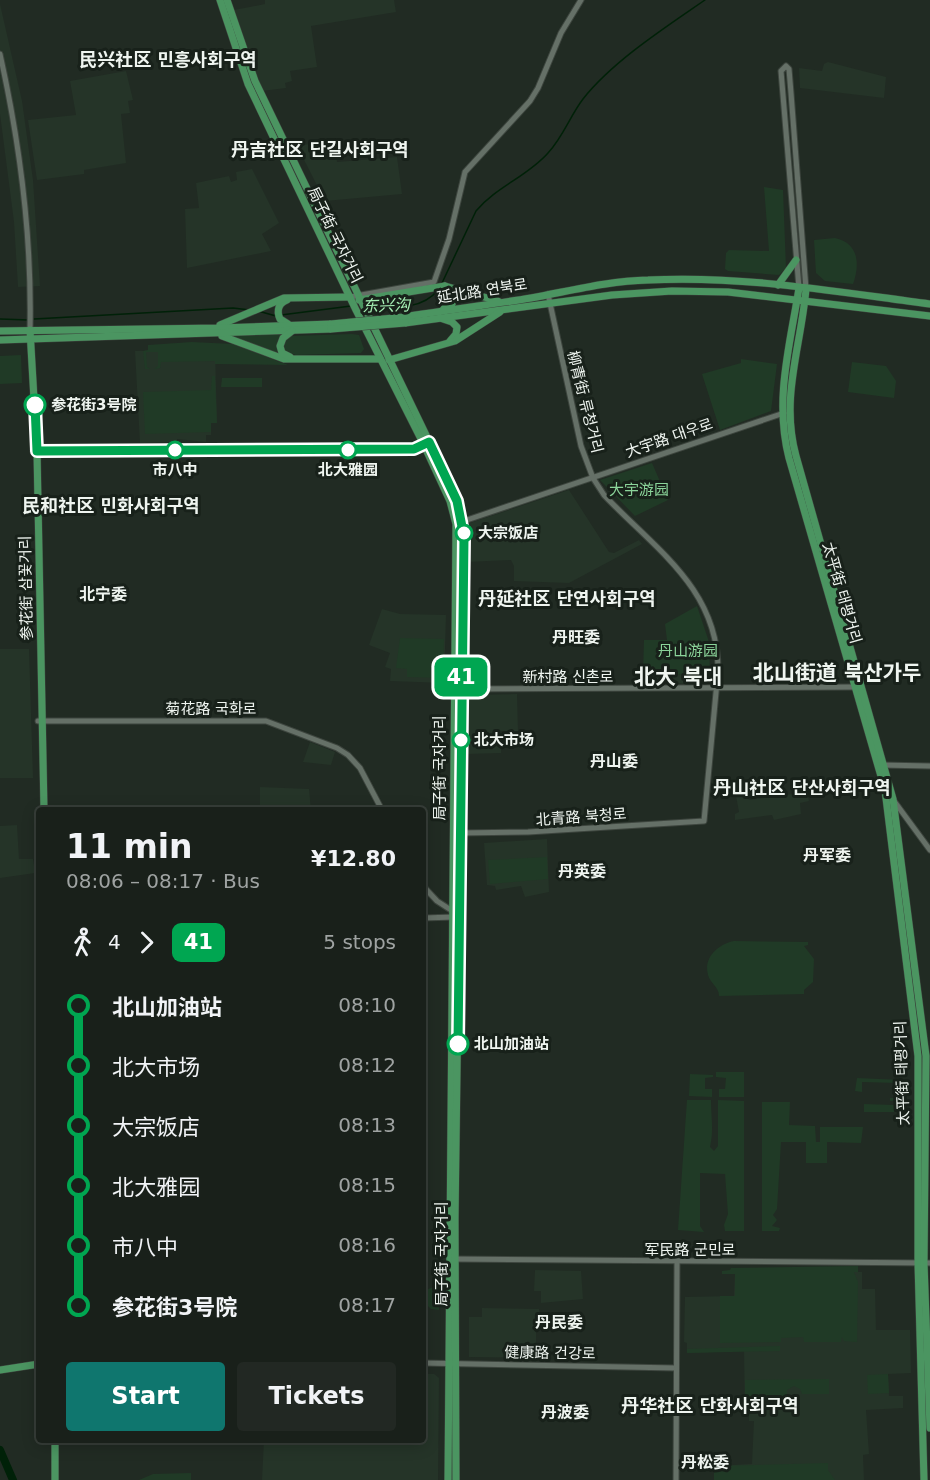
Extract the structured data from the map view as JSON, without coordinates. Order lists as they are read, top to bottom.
{
  "streets": {
    "main road": [
      "局子街 국자거리",
      "延北路 연북로",
      "参花街 삼꽃거리",
      "太平街 태평거리"
    ],
    "street": [
      "柳青街 류청거리",
      "大宇路 대우로",
      "新村路 신촌로",
      "菊花路 국화로",
      "北青路 북청로",
      "军民路 군민로",
      "健康路 건강로"
    ]
  },
  "crossings": [
    ["局子街 국자거리", "大宇路 대우로"],
    ["局子街 국자거리", "新村路 신촌로"],
    ["局子街 국자거리", "北青路 북청로"],
    ["局子街 국자거리", "军民路 군민로"],
    ["局子街 국자거리", "健康路 건강로"],
    ["延北路 연북로", "柳青街 류청거리"],
    ["延北路 연북로", "参花街 삼꽃거리"],
    ["延北路 연북로", "太平街 태평거리"],
    ["柳青街 류청거리", "大宇路 대우로"],
    ["柳青街 류청거리", "新村路 신촌로"],
    ["柳青街 류청거리", "北青路 북청로"],
    ["大宇路 대우로", "太平街 태평거리"],
    ["参花街 삼꽃거리", "菊花路 국화로"],
    ["太平街 태평거리", "新村路 신촌로"],
    ["太平街 태평거리", "军民路 군민로"]
  ],
  "districts": [
    "民兴社区 민흥사회구역",
    "丹吉社区 단길사회구역",
    "民和社区 민화사회구역",
    "北宁委",
    "丹延社区 단연사회구역",
    "丹旺委",
    "北山街道 북산가두",
    "北大 북대",
    "丹山委",
    "丹山社区 단산사회구역",
    "丹军委",
    "丹英委",
    "丹民委",
    "丹华社区 단화사회구역",
    "丹波委",
    "丹松委"
  ],
  "water": ["东兴沟"],
  "parks": ["大宇游园", "丹山游园"],
  "places": [
    "参花街3号院",
    "市八中",
    "北大雅园",
    "大宗饭店",
    "北大市场",
    "北山加油站"
  ],
  "lines": ["bus line 41"],
  "page": {
    "on_map": "41",
    "heading": ["11 min", "08:06 – 08:17 · Bus", "¥12.80"],
    "legs": ["4", "41", "5 stops"],
    "list": [
      {
        "name": "北山加油站",
        "value": "08:10"
      },
      {
        "name": "北大市场",
        "value": "08:12"
      },
      {
        "name": "大宗饭店",
        "value": "08:13"
      },
      {
        "name": "北大雅园",
        "value": "08:15"
      },
      {
        "name": "市八中",
        "value": "08:16"
      },
      {
        "name": "参花街3号院",
        "value": "08:17"
      }
    ],
    "buttons": ["Start", "Tickets"]
  }
}
